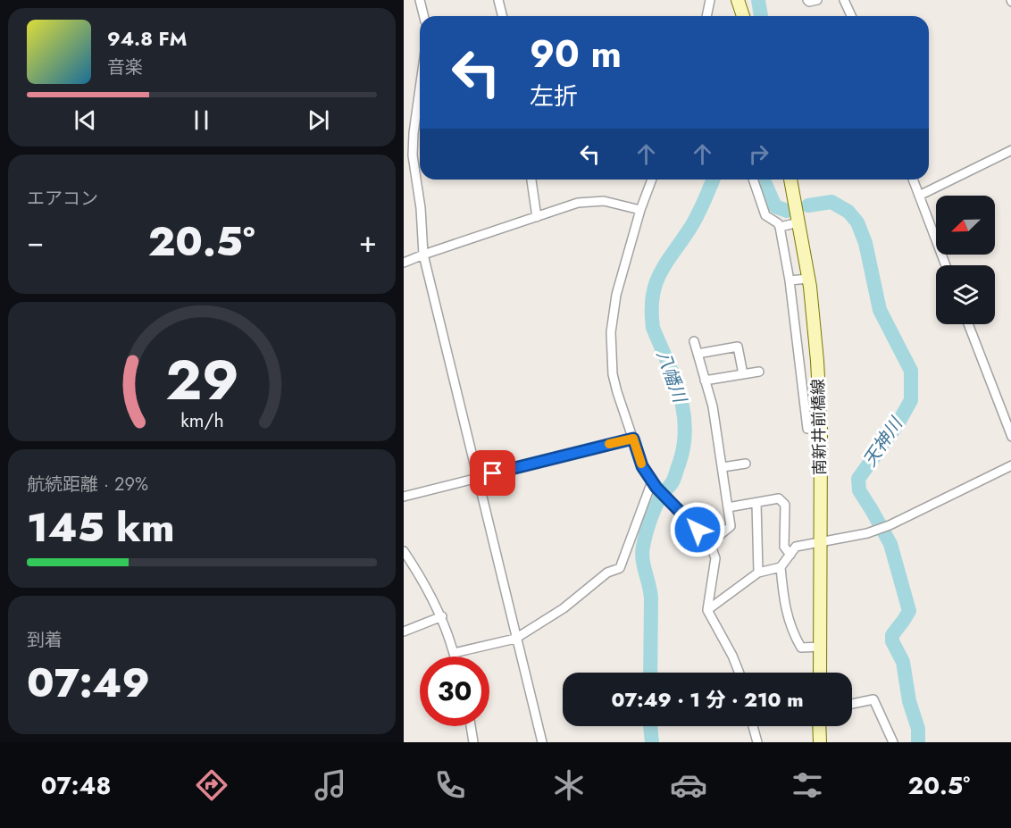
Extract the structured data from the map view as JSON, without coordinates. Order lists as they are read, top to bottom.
{
  "streets": {
    "main road": ["南新井前橋線"]
  },
  "water": ["八幡川", "天神川"],
  "north": "bottom left",
  "page": {
    "turn": ["90 m", "左折"],
    "song": ["94.8 FM", "音楽"],
    "tile": [
      "エアコン",
      ["航続距離 · 29%", "145 km"],
      ["到着", "07:49"]
    ],
    "heat": ["−", "20.5°", "+"],
    "limit": "30",
    "trip": "07:49 · 1 分 · 210 m",
    "tabs": ["07:48", "20.5°"],
    "gauge": ["29", "km/h"]
  }
}
